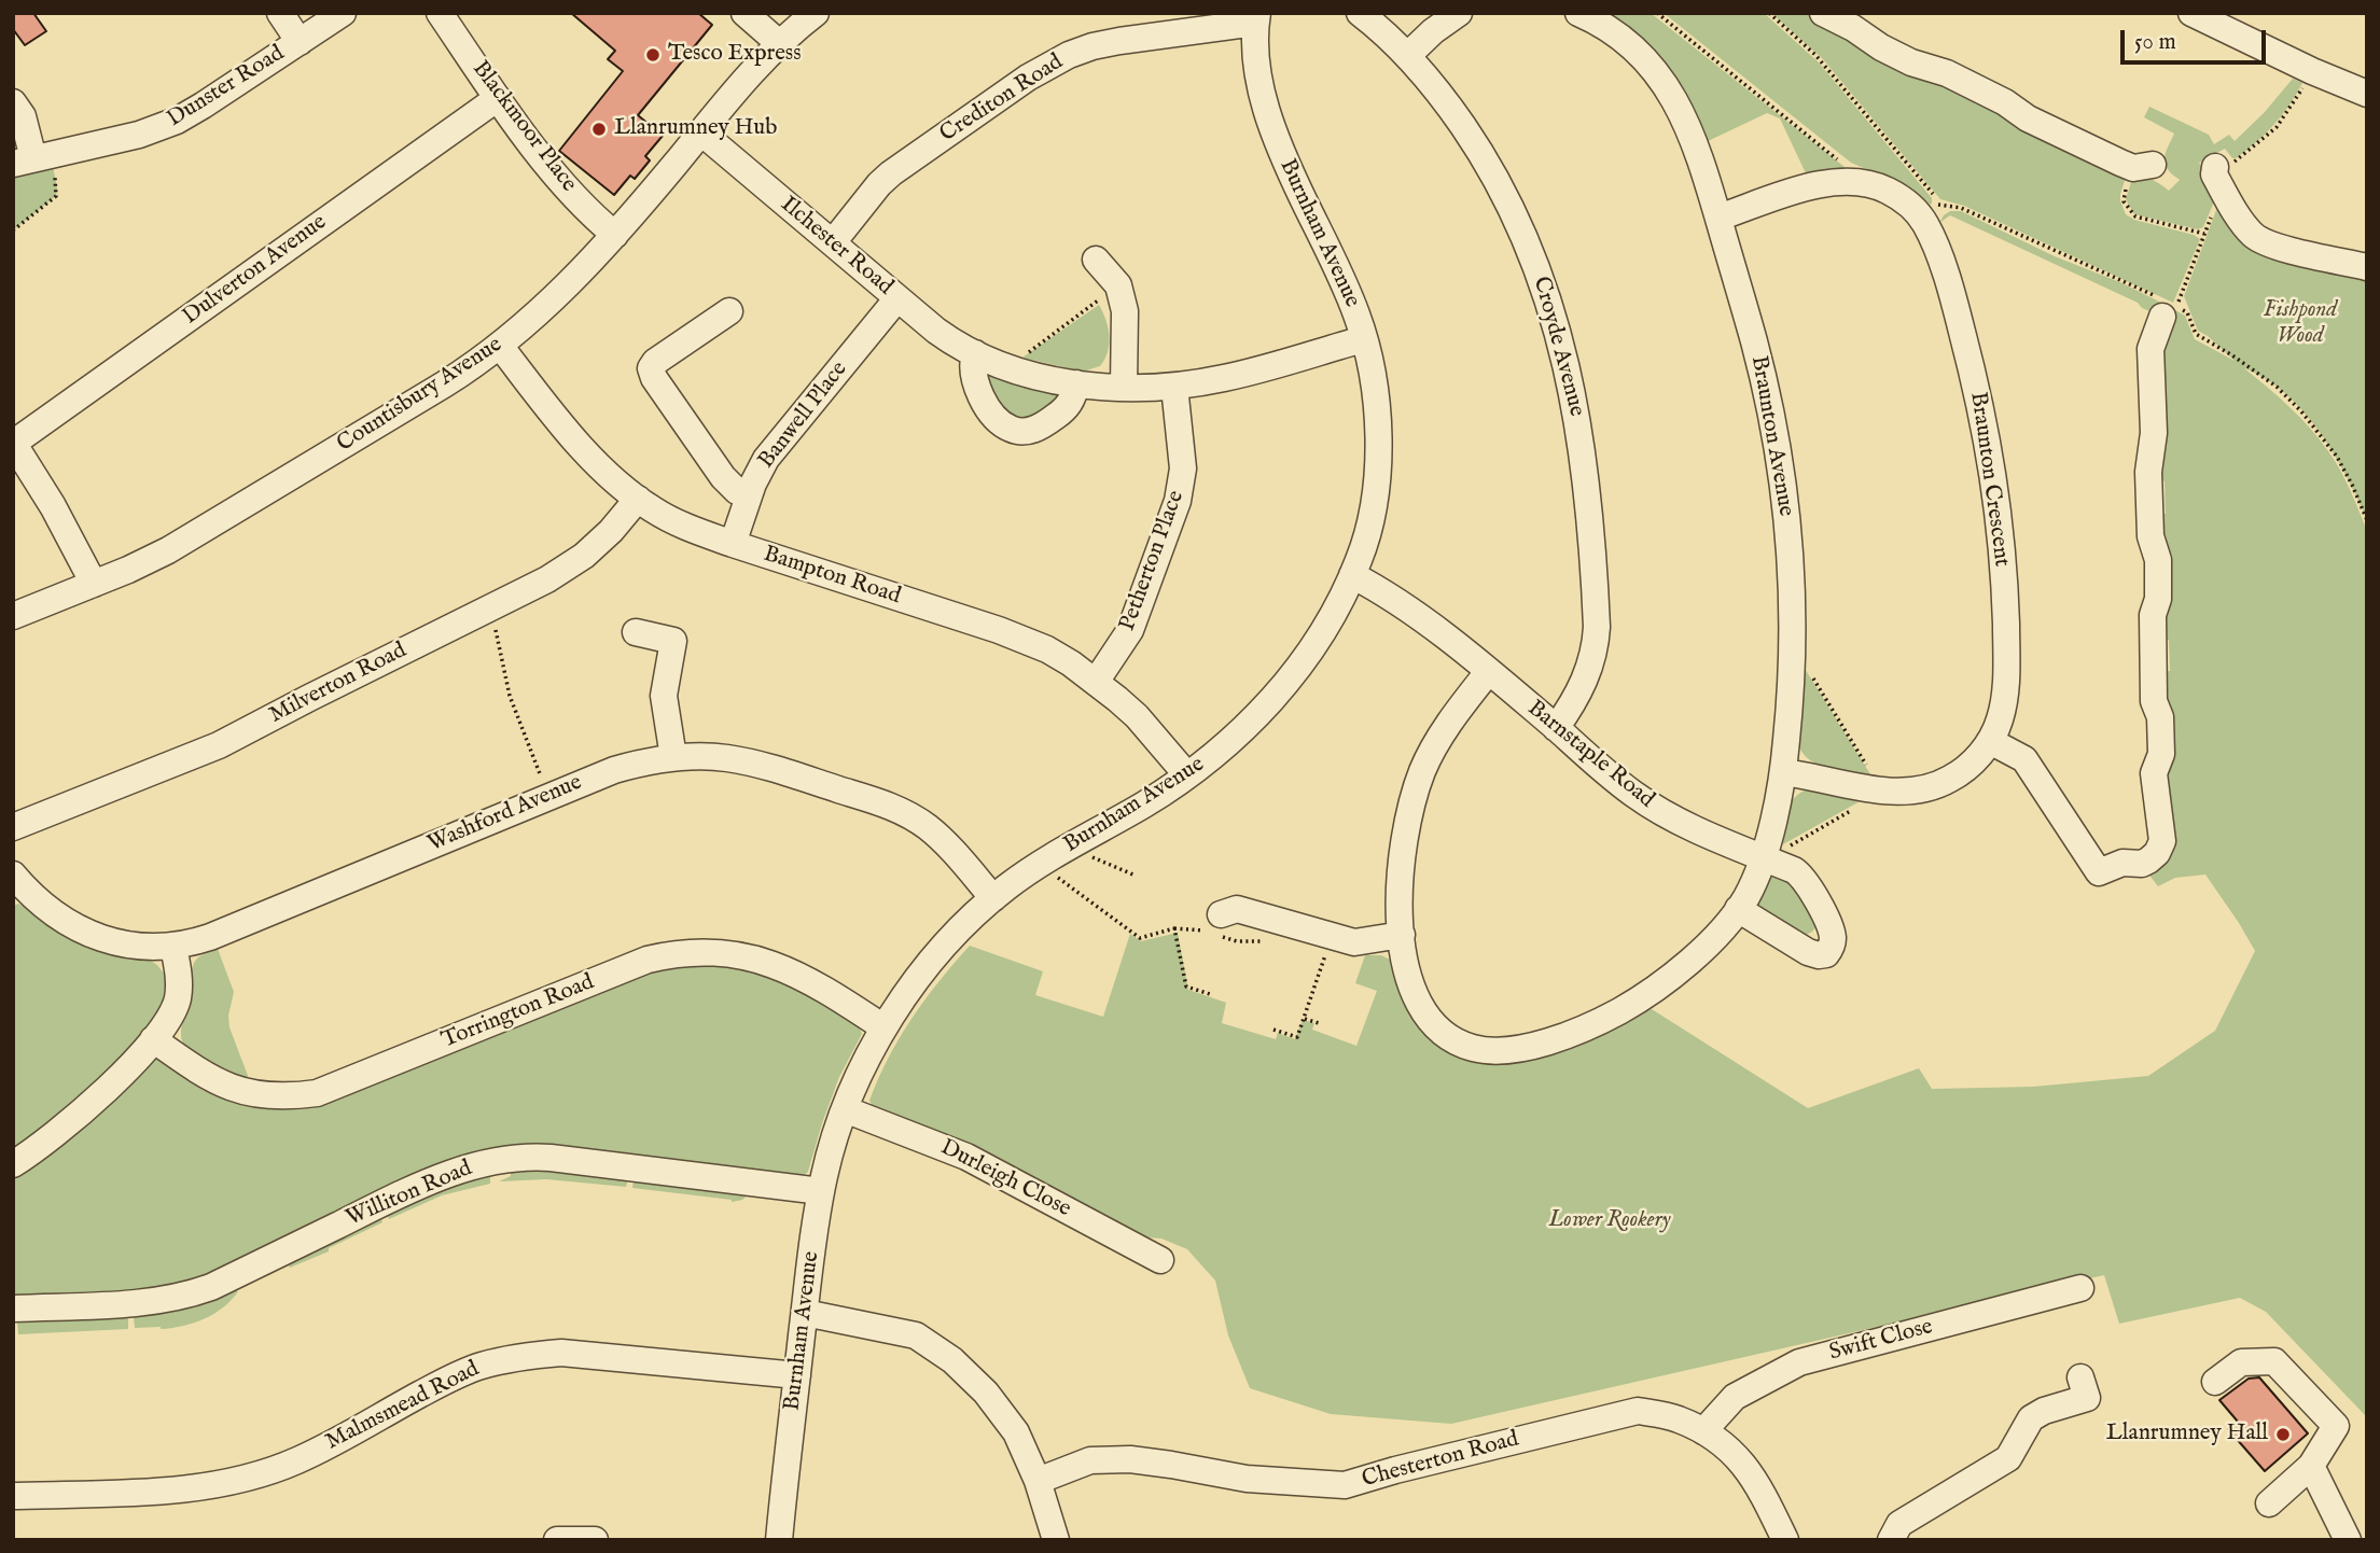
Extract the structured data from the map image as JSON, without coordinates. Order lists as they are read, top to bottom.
{
  "streets": {
    "street": [
      "Dunster Road",
      "Crediton Road",
      "Blackmoor Place",
      "Burnham Avenue",
      "Ilchester Road",
      "Dulverton Avenue",
      "Croyde Avenue",
      "Countisbury Avenue",
      "Banwell Place",
      "Braunton Avenue",
      "Braunton Crescent",
      "Petherton Place",
      "Bampton Road",
      "Milverton Road",
      "Barnstaple Road",
      "Washford Avenue",
      "Torrington Road",
      "Durleigh Close",
      "Williton Road",
      "Swift Close",
      "Malmsmead Road",
      "Chesterton Road"
    ]
  },
  "crossings": [
    ["Crediton Road", "Burnham Avenue"],
    ["Crediton Road", "Ilchester Road"],
    ["Blackmoor Place", "Dulverton Avenue"],
    ["Blackmoor Place", "Countisbury Avenue"],
    ["Burnham Avenue", "Ilchester Road"],
    ["Burnham Avenue", "Bampton Road"],
    ["Burnham Avenue", "Barnstaple Road"],
    ["Burnham Avenue", "Washford Avenue"],
    ["Burnham Avenue", "Torrington Road"],
    ["Burnham Avenue", "Durleigh Close"],
    ["Burnham Avenue", "Williton Road"],
    ["Burnham Avenue", "Malmsmead Road"],
    ["Ilchester Road", "Countisbury Avenue"],
    ["Ilchester Road", "Banwell Place"],
    ["Ilchester Road", "Petherton Place"],
    ["Croyde Avenue", "Barnstaple Road"],
    ["Countisbury Avenue", "Bampton Road"],
    ["Banwell Place", "Bampton Road"],
    ["Braunton Avenue", "Braunton Crescent"],
    ["Braunton Avenue", "Barnstaple Road"],
    ["Petherton Place", "Bampton Road"],
    ["Bampton Road", "Milverton Road"],
    ["Swift Close", "Chesterton Road"]
  ],
  "parks": ["Fishpond Wood", "Lower Rookery"],
  "places": ["Tesco Express", "Llanrumney Hub", "Llanrumney Hall"],
  "scale_bar": "50 m"
}
